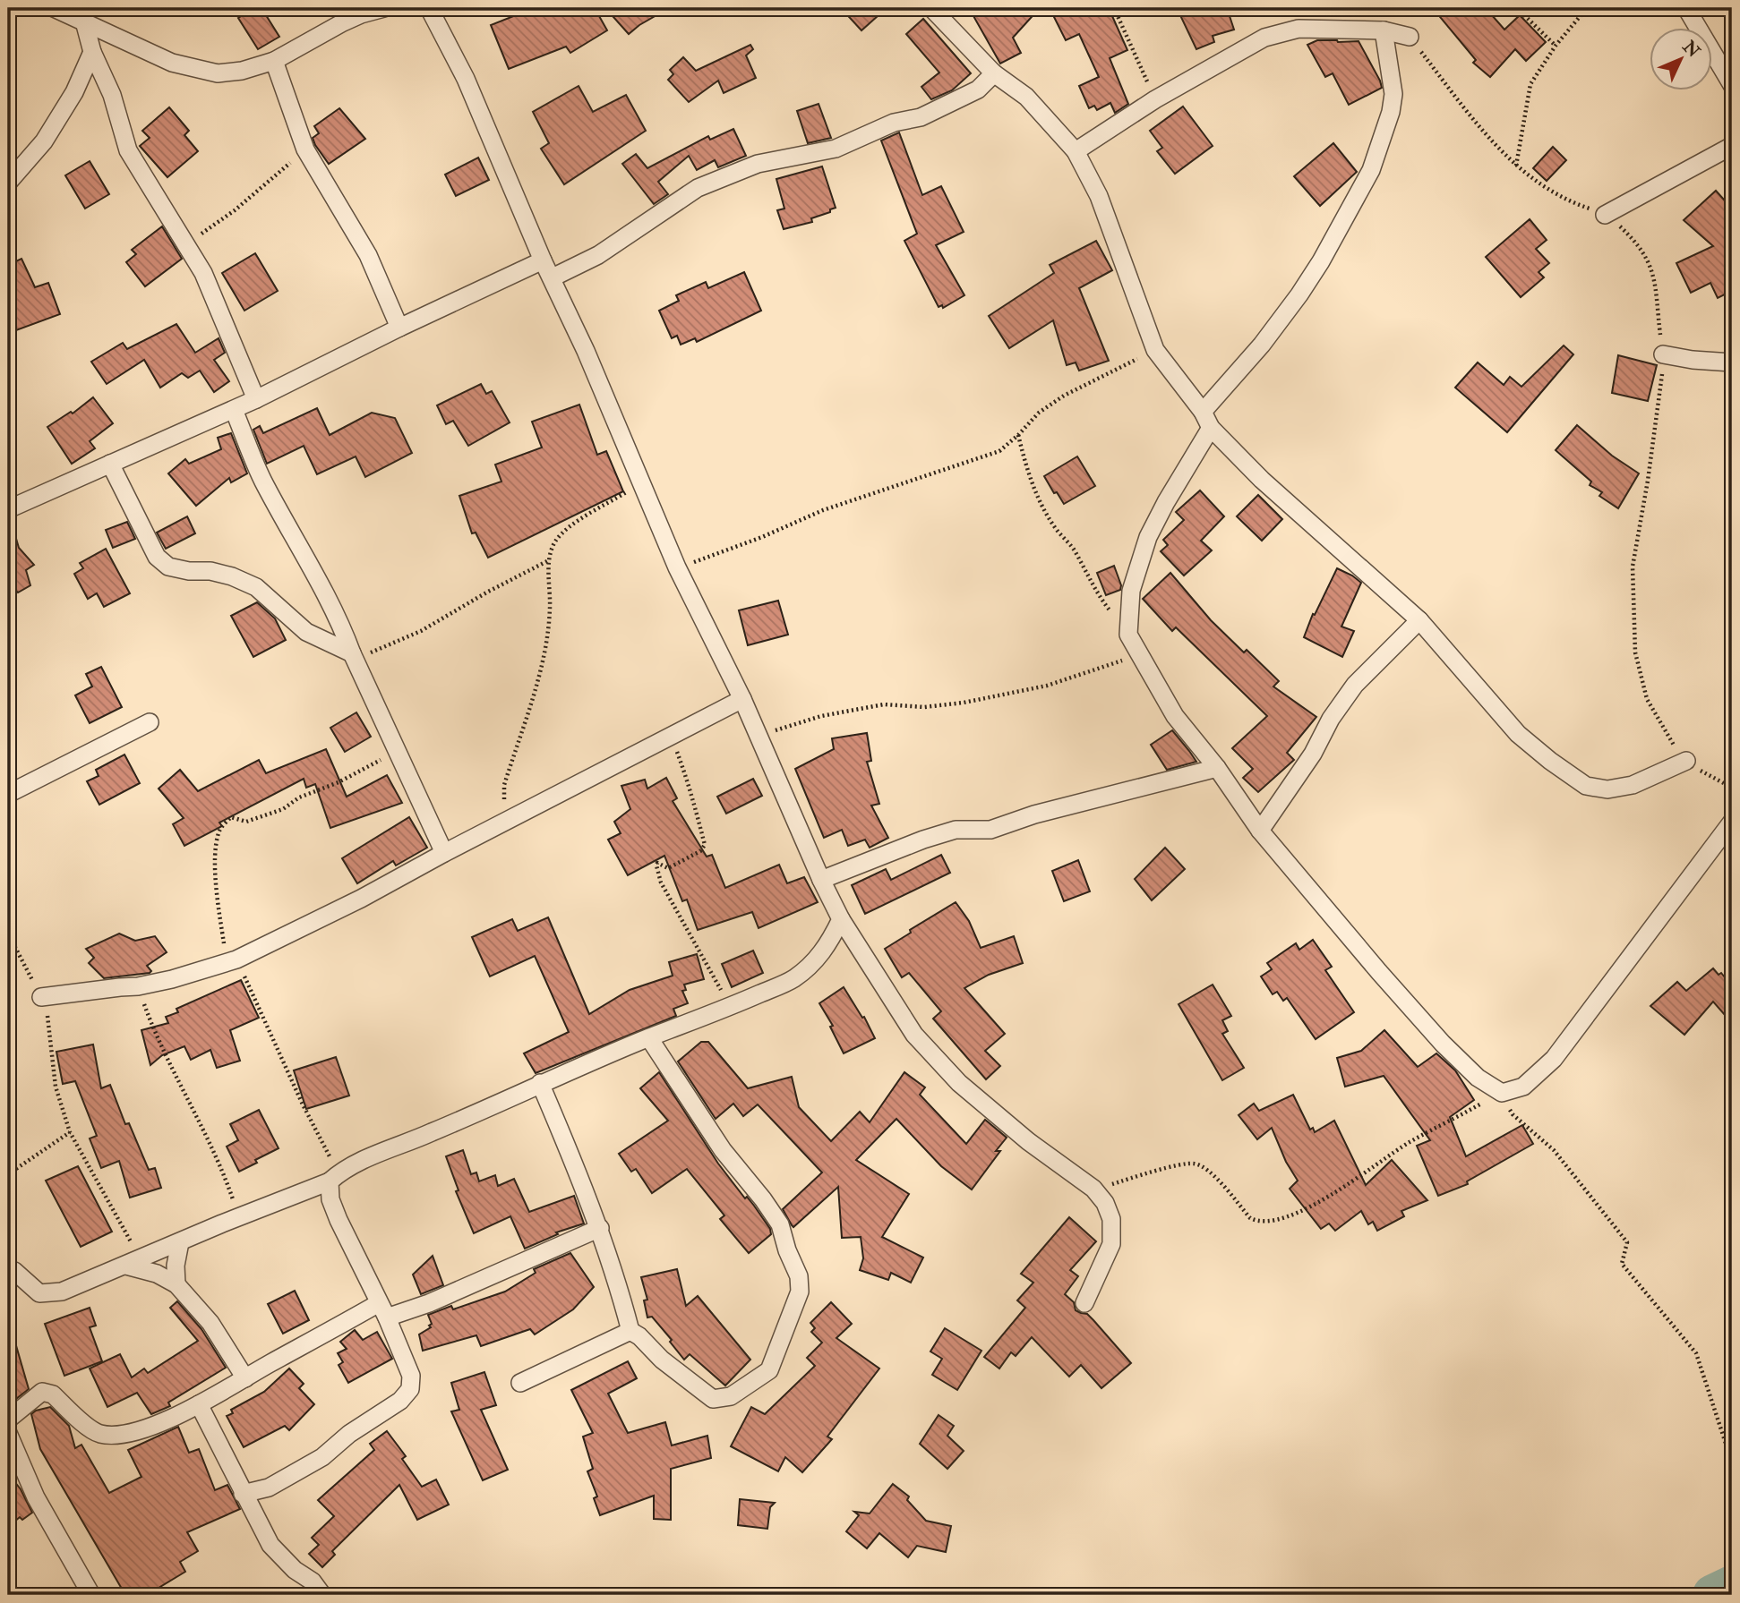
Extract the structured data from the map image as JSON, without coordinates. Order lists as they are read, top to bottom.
{
  "north": "top right"
}
